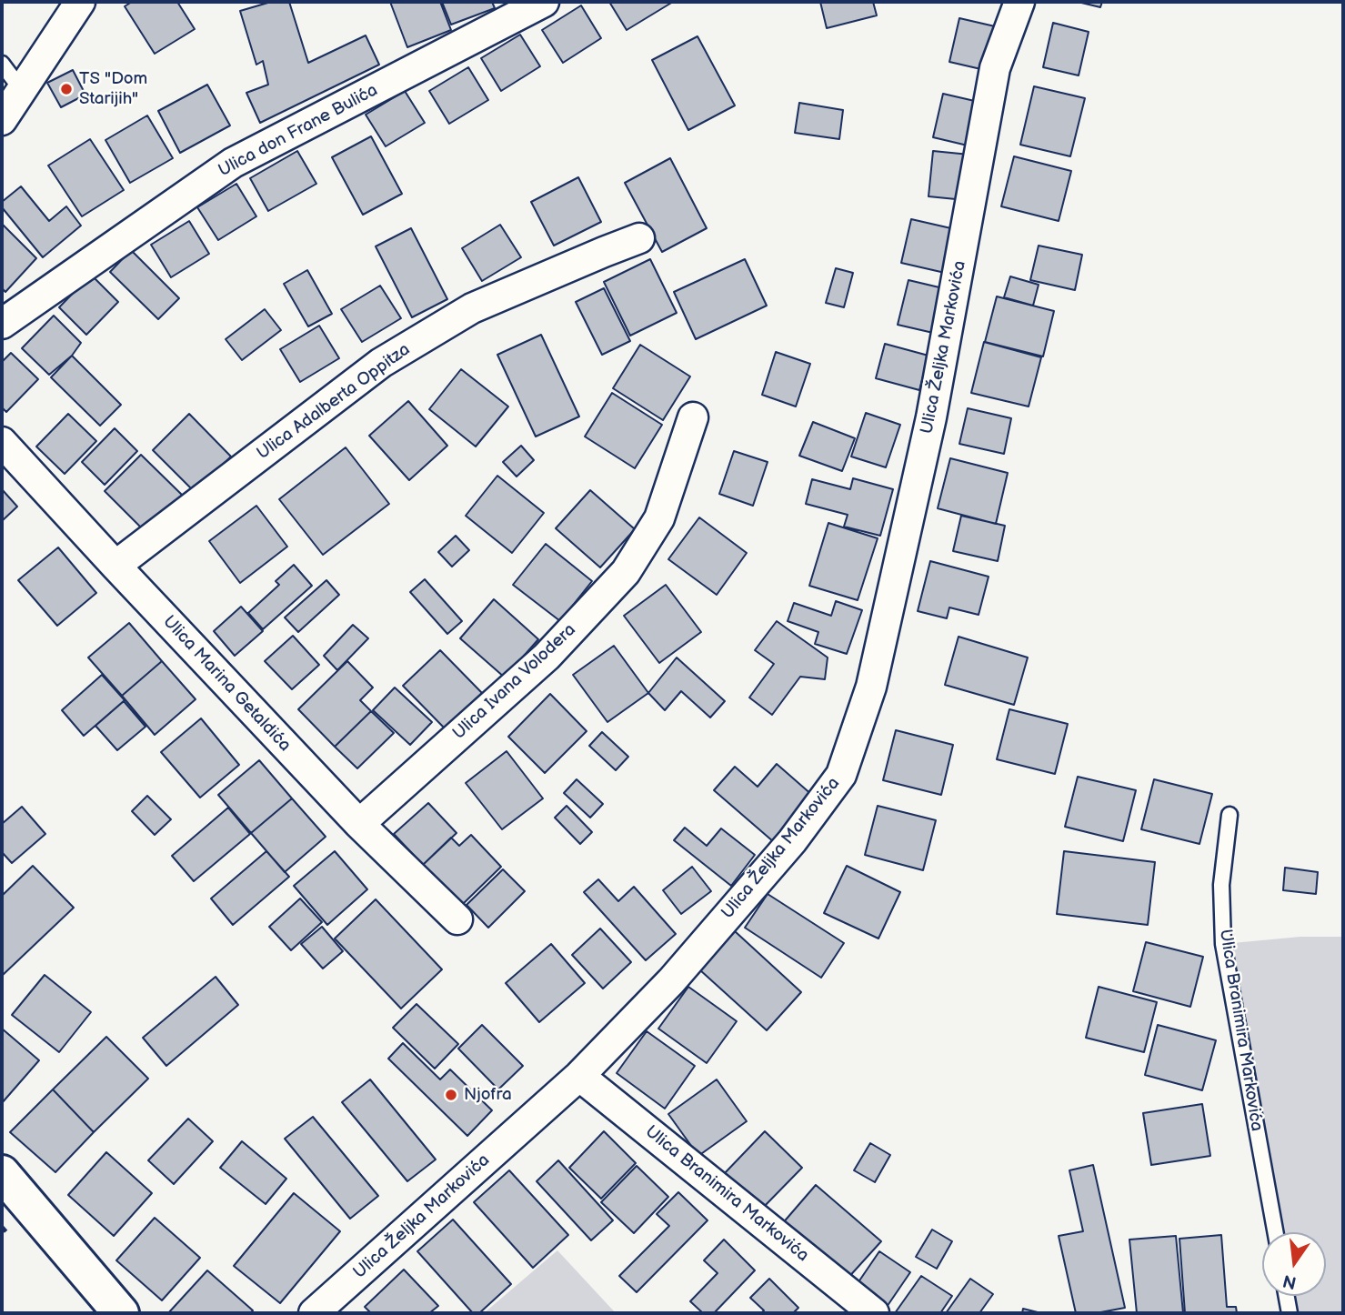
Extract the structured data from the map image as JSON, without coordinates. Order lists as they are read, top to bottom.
{
  "streets": {
    "street": [
      "Ulica don Frane Bulića",
      "Ulica Željka Markovića",
      "Ulica Adalberta Oppitza",
      "Ulica Ivana Volodera",
      "Ulica Marina Getaldića",
      "Ulica Branimira Markovića"
    ]
  },
  "crossings": [
    ["Ulica Željka Markovića", "Ulica Branimira Markovića"],
    ["Ulica Adalberta Oppitza", "Ulica Marina Getaldića"],
    ["Ulica Ivana Volodera", "Ulica Marina Getaldića"]
  ],
  "places": ["TS \"Dom Starijih\"", "Njofra"],
  "north": "bottom"
}
